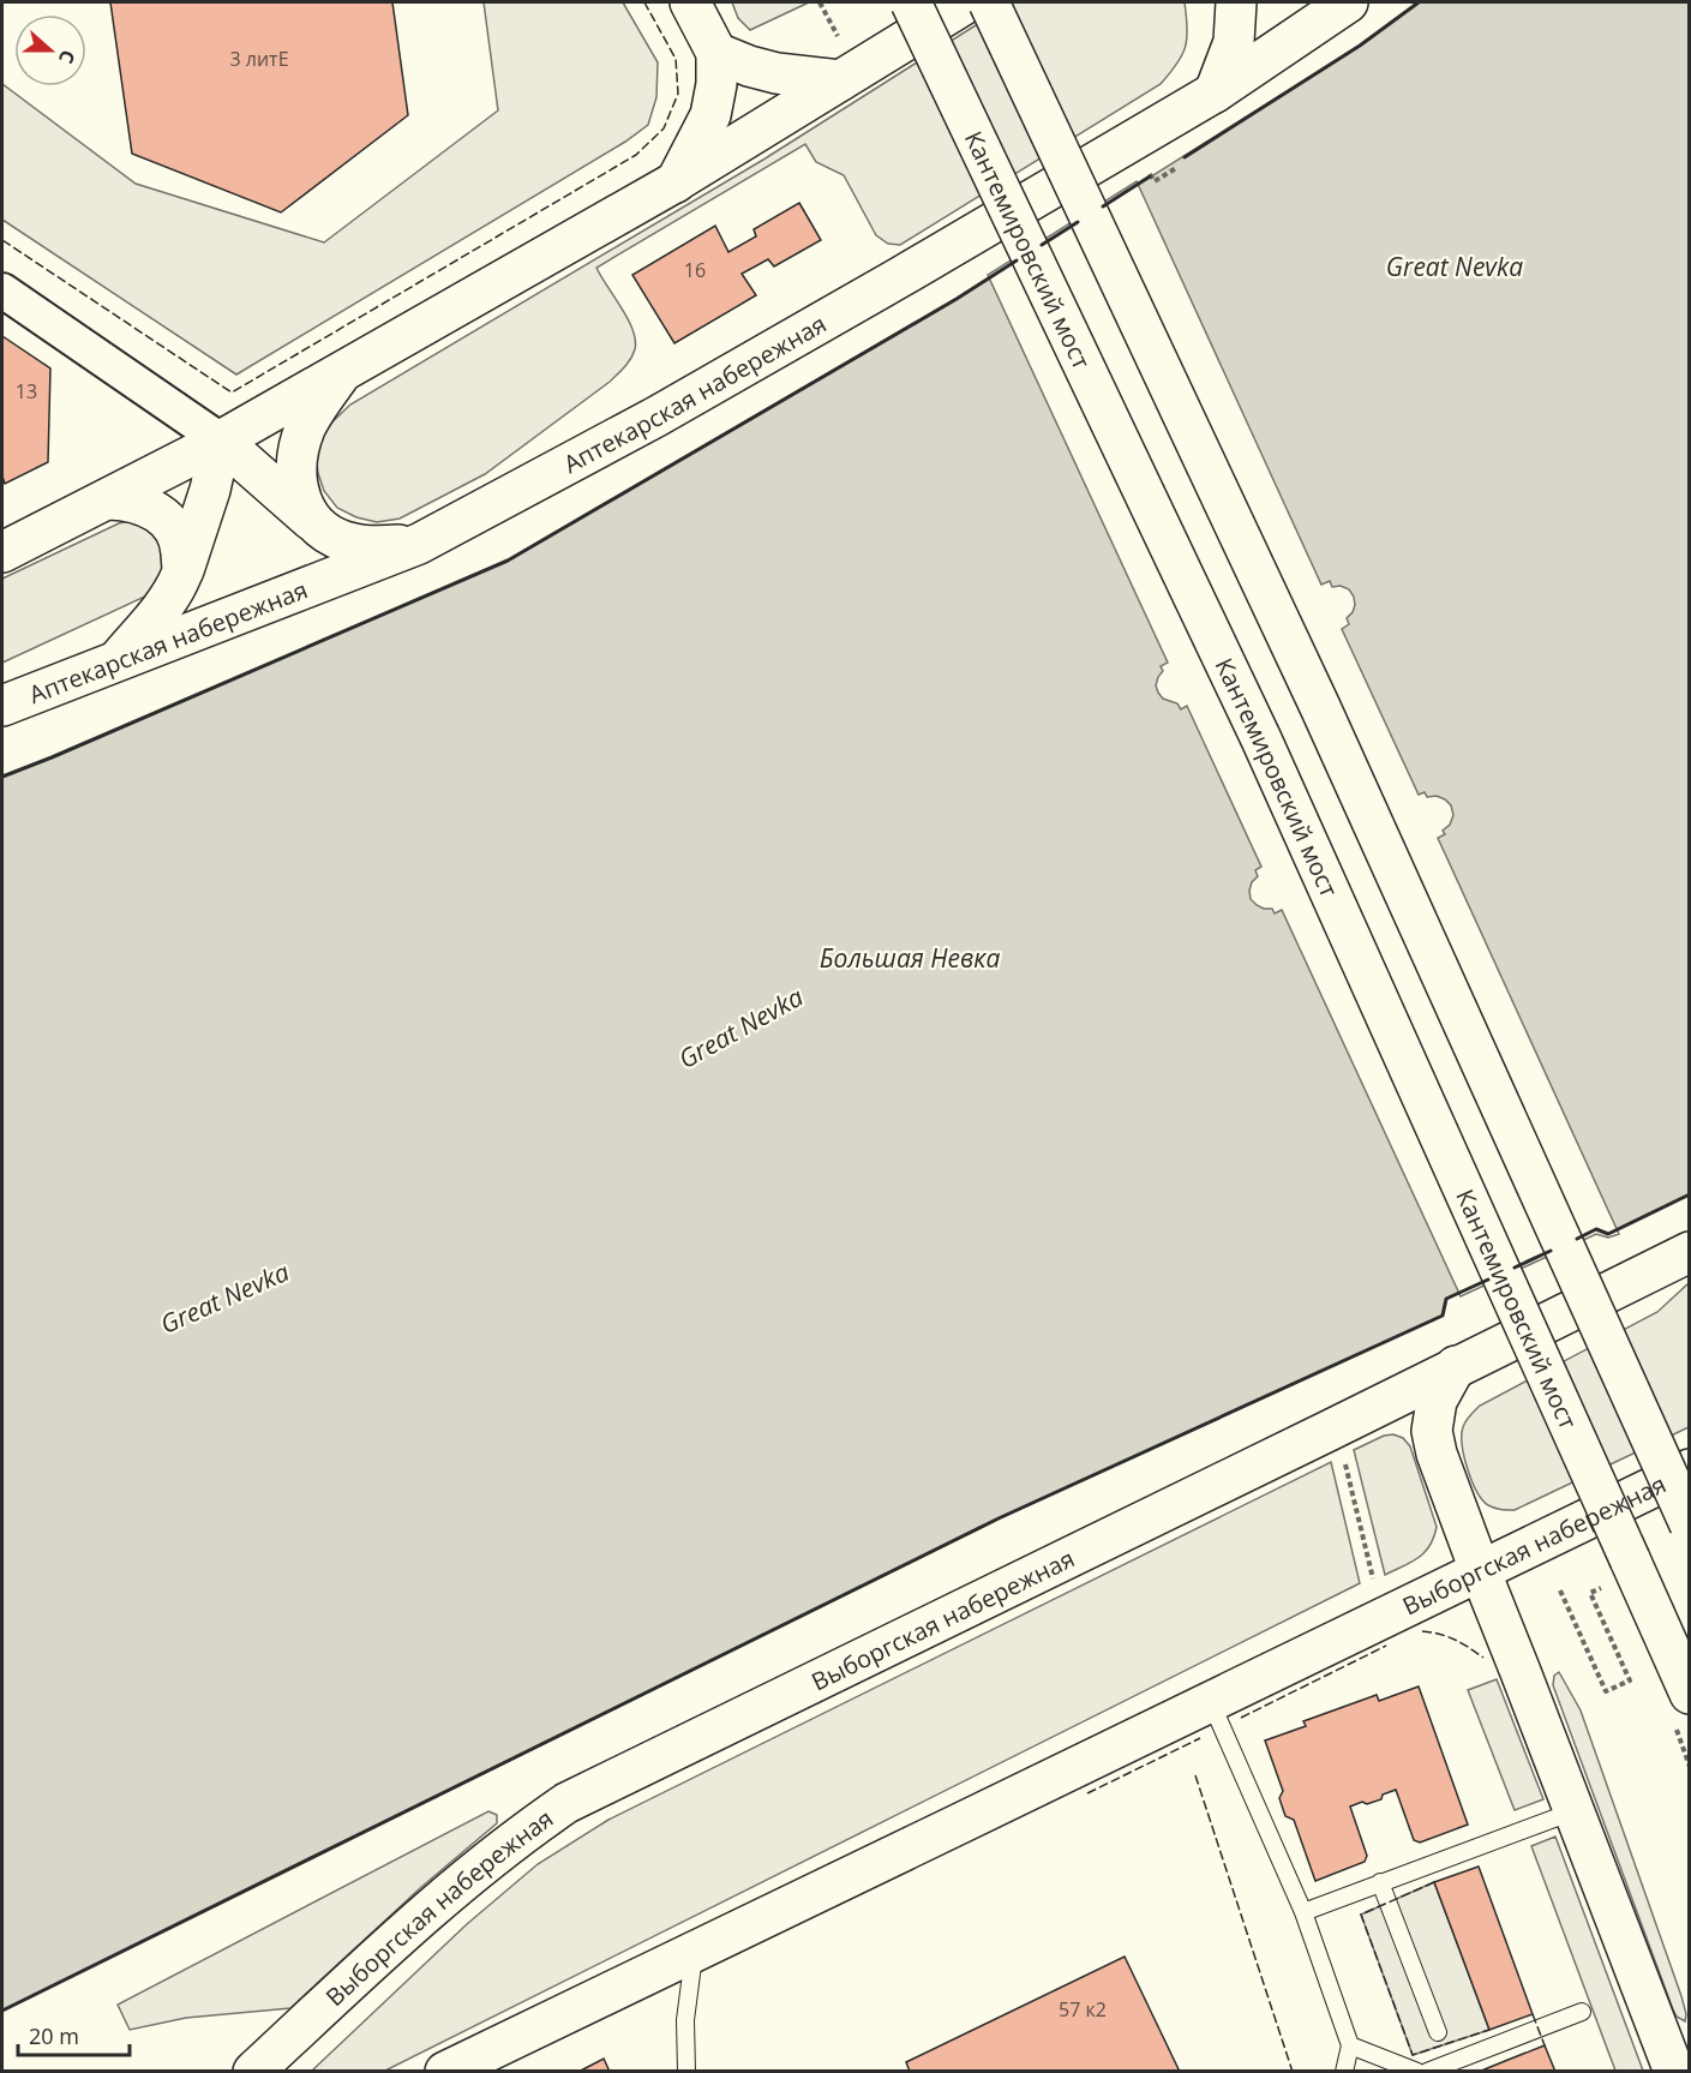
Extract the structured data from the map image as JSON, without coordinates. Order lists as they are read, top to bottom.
{
  "streets": {
    "main road": ["Кантемировский мост", "Аптекарская набережная", "Выборгская набережная"]
  },
  "water": ["Great Nevka", "Большая Невка"],
  "house_numbers": [
    "3 литЕ",
    "16",
    "13",
    "57 к2"
  ],
  "scale_bar": "20 m",
  "north": "right"
}
